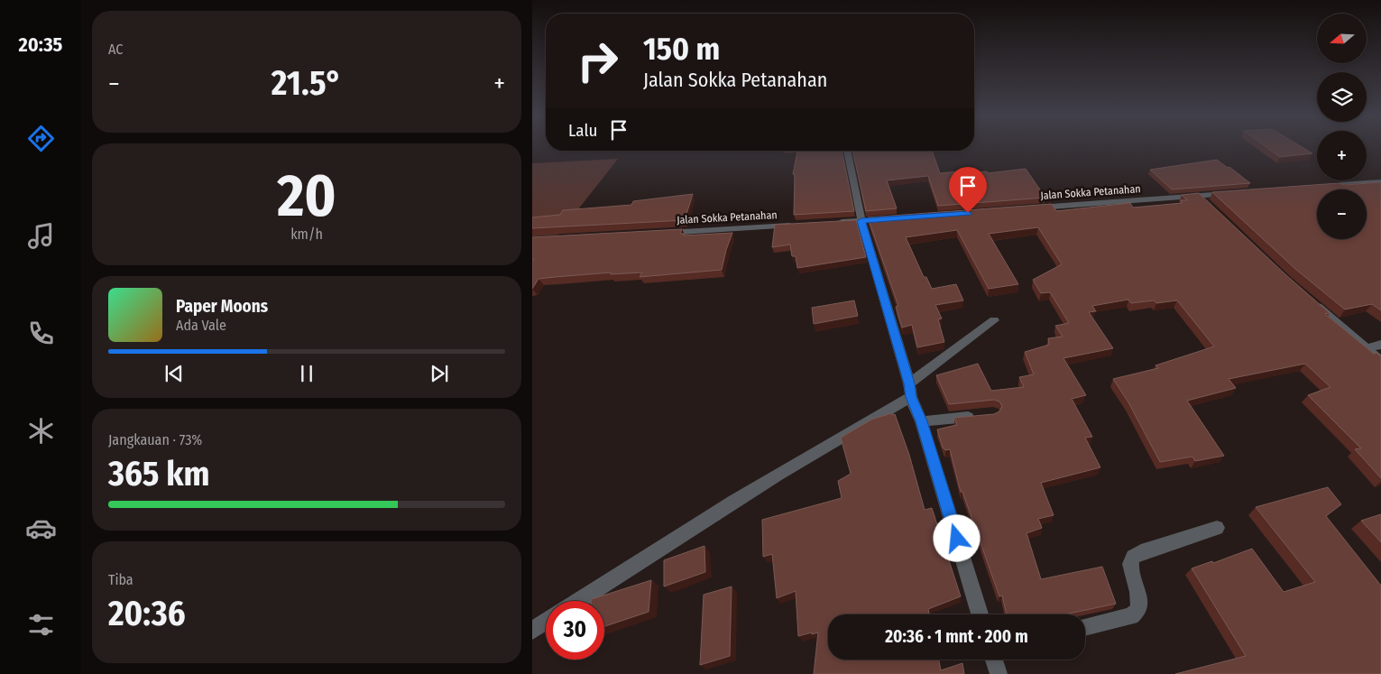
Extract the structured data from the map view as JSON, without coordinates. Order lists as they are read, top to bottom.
{
  "streets": {
    "street": ["Jalan Sokka Petanahan"]
  },
  "north": "left",
  "page": {
    "tabs": "20:35",
    "tile": [
      "AC",
      ["20", "km/h"],
      ["Jangkauan · 73%", "365 km"],
      ["Tiba", "20:36"]
    ],
    "map_buttons": ["+", "−"],
    "turn": ["150 m", "Jalan Sokka Petanahan"],
    "heat": ["−", "21.5°", "+"],
    "then": "Lalu",
    "song": ["Paper Moons", "Ada Vale"],
    "limit": "30",
    "trip": "20:36 · 1 mnt · 200 m"
  }
}
